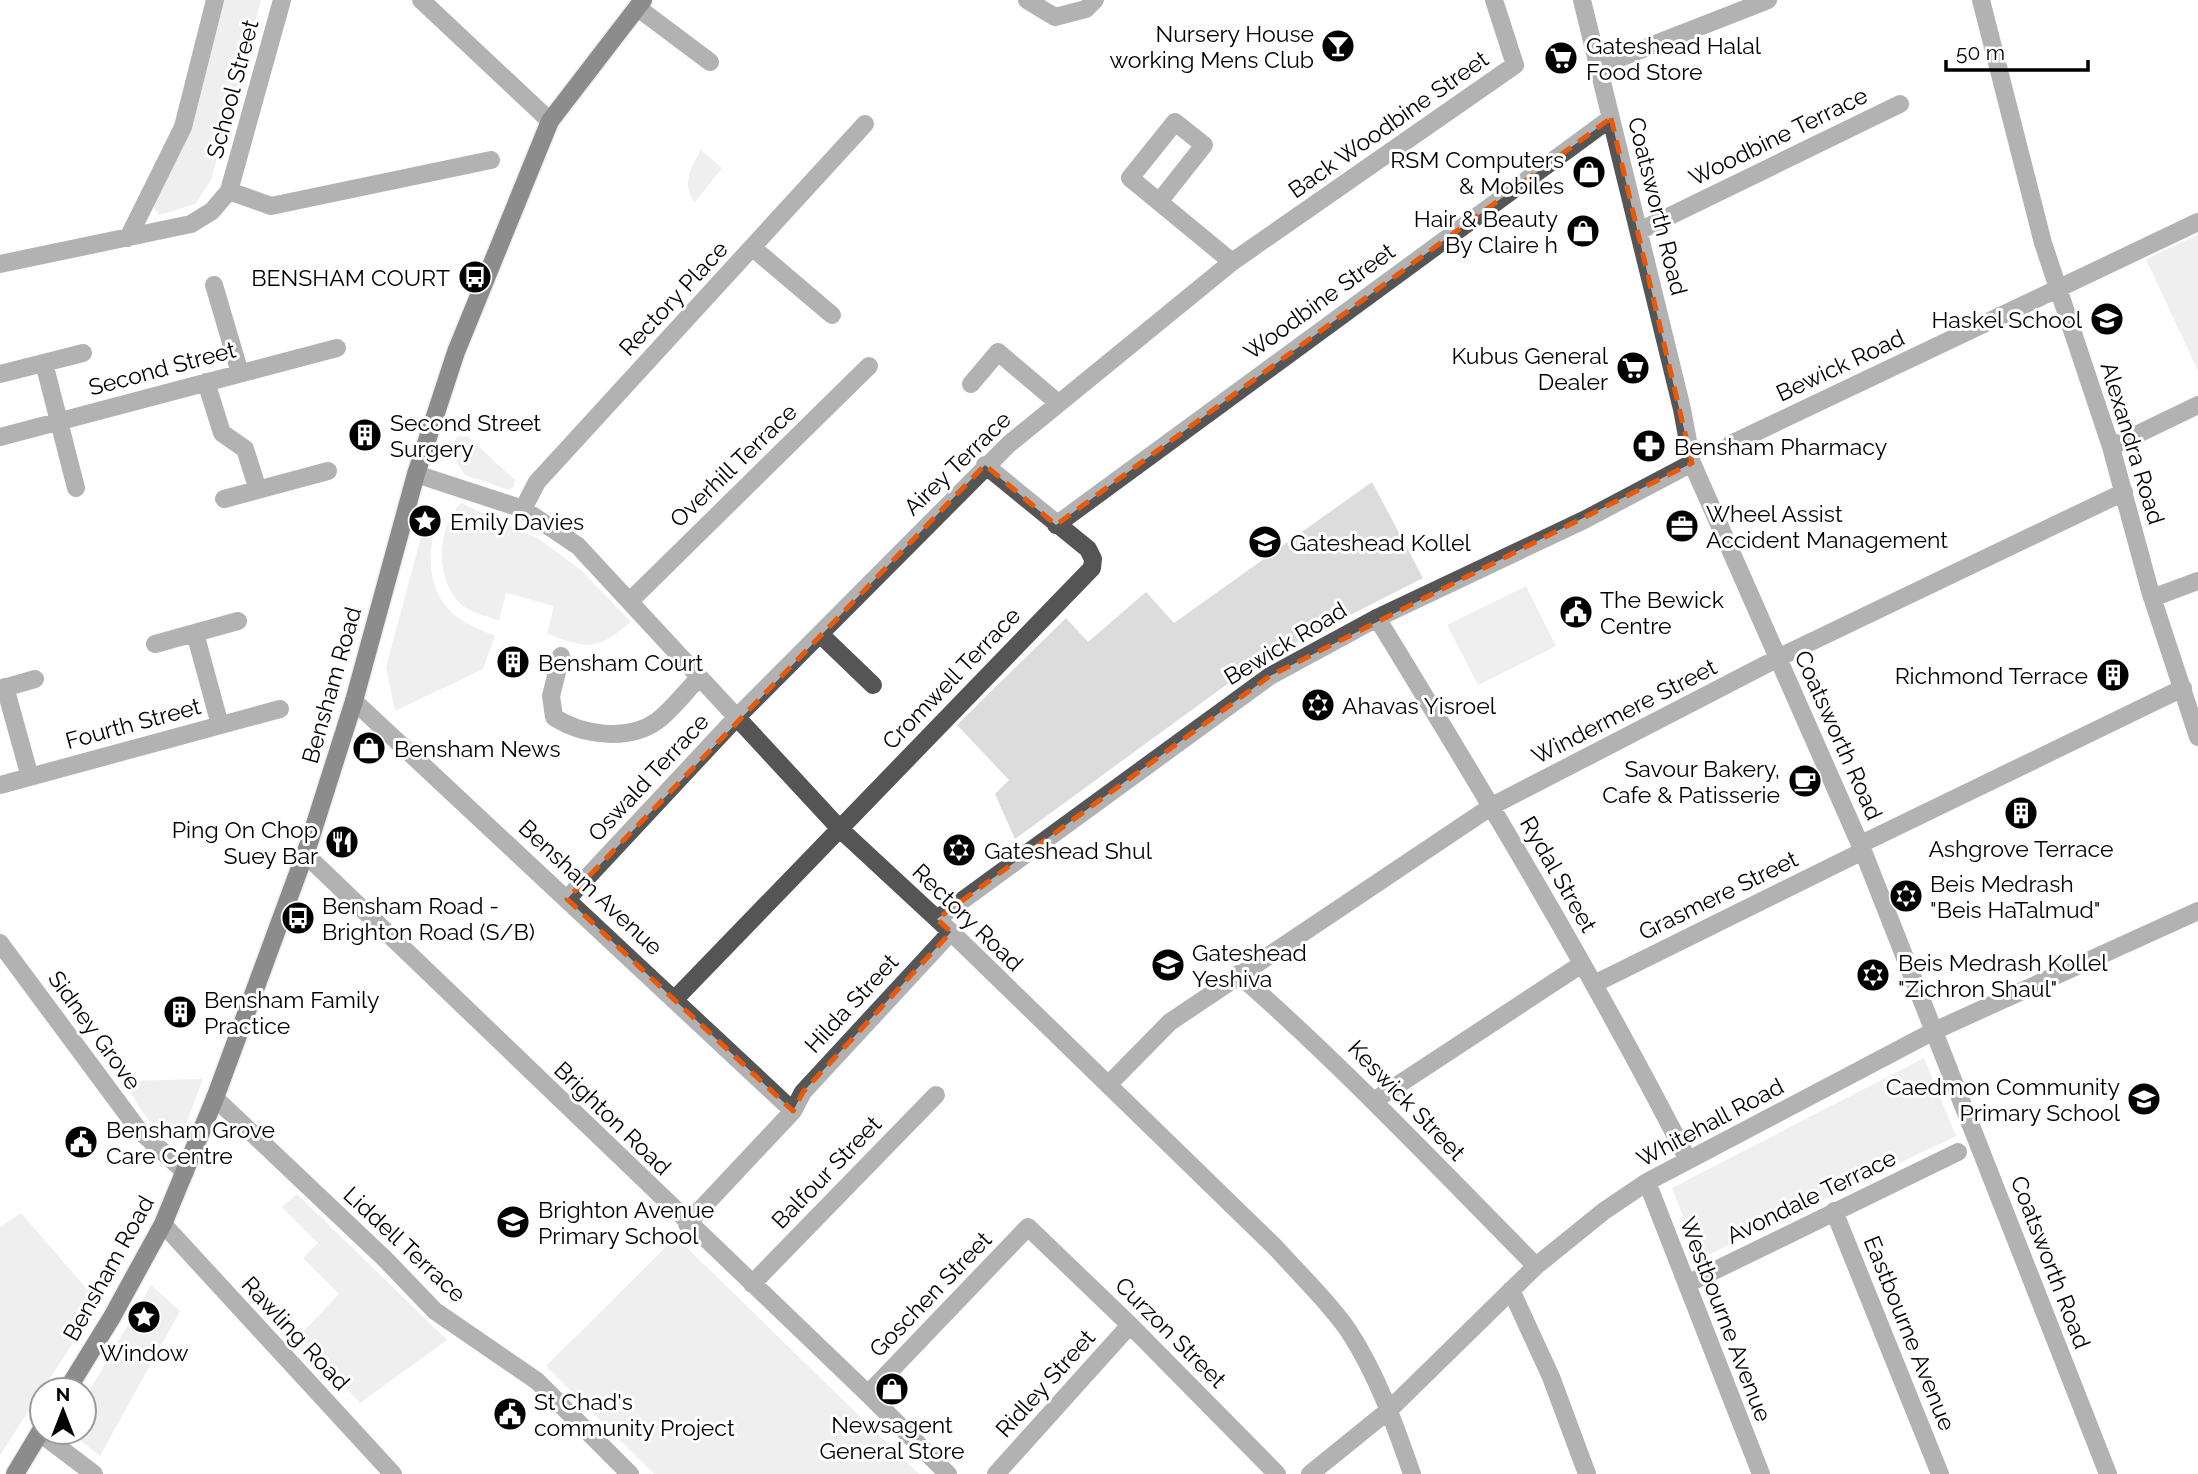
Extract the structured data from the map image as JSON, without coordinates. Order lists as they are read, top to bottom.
{
  "streets": {
    "main road": ["Bensham Road"],
    "street": [
      "School Street",
      "Back Woodbine Street",
      "Woodbine Terrace",
      "Coatsworth Road",
      "Rectory Place",
      "Woodbine Street",
      "Bewick Road",
      "Second Street",
      "Alexandra Road",
      "Airey Terrace",
      "Overhill Terrace",
      "Cromwell Terrace",
      "Windermere Street",
      "Fourth Street",
      "Oswald Terrace",
      "Rydal Street",
      "Bensham Avenue",
      "Grasmere Street",
      "Rectory Road",
      "Hilda Street",
      "Sidney Grove",
      "Keswick Street",
      "Brighton Road",
      "Whitehall Road",
      "Balfour Street",
      "Avondale Terrace",
      "Liddell Terrace",
      "Goschen Street",
      "Westbourne Avenue",
      "Curzon Street",
      "Rawling Road",
      "Eastbourne Avenue",
      "Ridley Street"
    ]
  },
  "crossings": [
    ["Back Woodbine Street", "Airey Terrace"],
    ["Woodbine Terrace", "Coatsworth Road"],
    ["Coatsworth Road", "Woodbine Street"],
    ["Coatsworth Road", "Bewick Road"],
    ["Coatsworth Road", "Windermere Street"],
    ["Coatsworth Road", "Grasmere Street"],
    ["Coatsworth Road", "Whitehall Road"],
    ["Rectory Place", "Rectory Road"],
    ["Woodbine Street", "Cromwell Terrace"],
    ["Bewick Road", "Alexandra Road"],
    ["Bewick Road", "Rydal Street"],
    ["Bewick Road", "Rectory Road"],
    ["Alexandra Road", "Windermere Street"],
    ["Alexandra Road", "Grasmere Street"],
    ["Airey Terrace", "Oswald Terrace"],
    ["Airey Terrace", "Rectory Road"],
    ["Overhill Terrace", "Rectory Road"],
    ["Cromwell Terrace", "Bensham Avenue"],
    ["Cromwell Terrace", "Rectory Road"],
    ["Bensham Road", "Bensham Avenue"],
    ["Bensham Road", "Rectory Road"],
    ["Bensham Road", "Sidney Grove"],
    ["Bensham Road", "Brighton Road"],
    ["Bensham Road", "Liddell Terrace"],
    ["Bensham Road", "Rawling Road"],
    ["Windermere Street", "Rydal Street"],
    ["Windermere Street", "Rectory Road"],
    ["Windermere Street", "Keswick Street"],
    ["Oswald Terrace", "Bensham Avenue"],
    ["Oswald Terrace", "Rectory Road"],
    ["Rydal Street", "Grasmere Street"],
    ["Rydal Street", "Whitehall Road"],
    ["Bensham Avenue", "Hilda Street"],
    ["Rectory Road", "Hilda Street"],
    ["Rectory Road", "Whitehall Road"],
    ["Hilda Street", "Brighton Road"],
    ["Keswick Street", "Whitehall Road"],
    ["Brighton Road", "Balfour Street"],
    ["Brighton Road", "Goschen Street"],
    ["Whitehall Road", "Westbourne Avenue"],
    ["Avondale Terrace", "Westbourne Avenue"],
    ["Avondale Terrace", "Eastbourne Avenue"],
    ["Goschen Street", "Curzon Street"],
    ["Curzon Street", "Ridley Street"]
  ],
  "places": {
    "bar": ["Nursery House working Mens Club"],
    "supermarket": ["Gateshead Halal Food Store", "Kubus General Dealer"],
    "shop": [
      "RSM Computers & Mobiles",
      "Hair & Beauty By Claire h",
      "Bensham News",
      "Newsagent General Store"
    ],
    "bus stop": ["BENSHAM COURT", "Bensham Road - Brighton Road (S/B)"],
    "school or university": [
      "Haskel School",
      "Gateshead Kollel",
      "Gateshead Yeshiva",
      "Caedmon Community Primary School",
      "Brighton Avenue Primary School"
    ],
    "building": [
      "Second Street Surgery",
      "Bensham Court",
      "Richmond Terrace",
      "Ashgrove Terrace",
      "Bensham Family Practice"
    ],
    "pharmacy": ["Bensham Pharmacy"],
    "place": ["Emily Davies", "Window"],
    "office": ["Wheel Assist Accident Management"],
    "public building": ["The Bewick Centre", "Bensham Grove Care Centre", "St Chad's community Project"],
    "synagogue": [
      "Ahavas Yisroel",
      "Gateshead Shul",
      "Beis Medrash \"Beis HaTalmud\"",
      "Beis Medrash Kollel \"Zichron Shaul\""
    ],
    "cafe": ["Savour Bakery, Cafe & Patisserie"],
    "restaurant": ["Ping On Chop Suey Bar"]
  },
  "scale_bar": "50 m",
  "north": "top"
}
